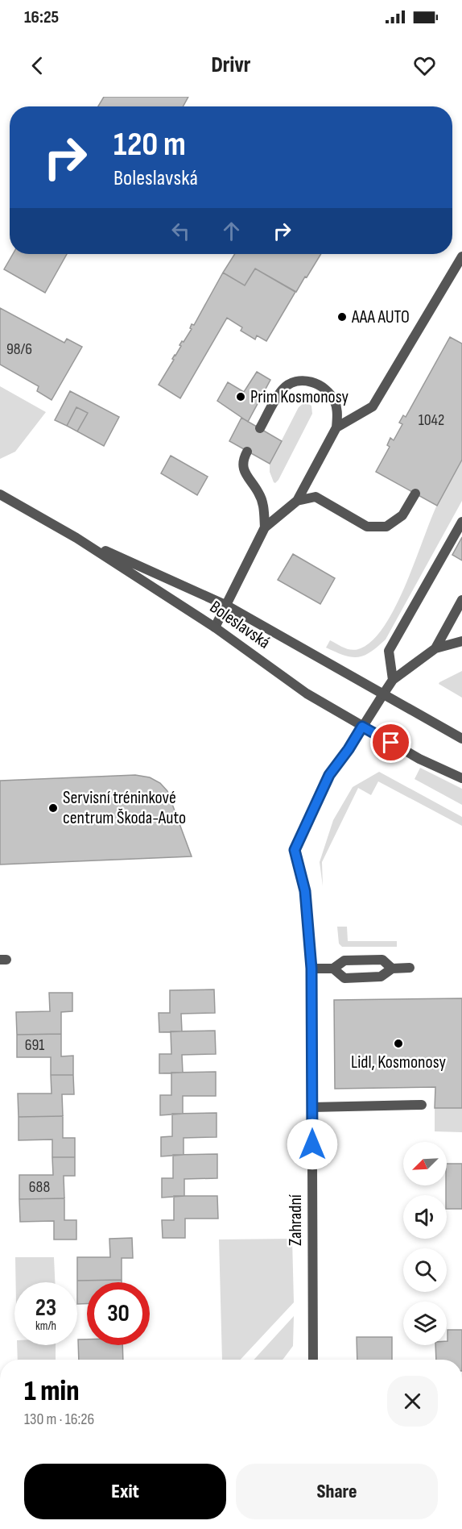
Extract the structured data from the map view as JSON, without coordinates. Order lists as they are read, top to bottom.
{
  "streets": {
    "street": ["Boleslavská", "Zahradní"]
  },
  "crossings": [
    ["Boleslavská", "Zahradní"]
  ],
  "places": [
    "AAA AUTO",
    "Prim Kosmonosy",
    "Servisní tréninkové centrum Škoda-Auto",
    "Lidl, Kosmonosy"
  ],
  "house_numbers": [
    "98/6",
    "1042",
    "691",
    "688"
  ],
  "north": "bottom left",
  "page": {
    "status": "16:25",
    "header": "Drivr",
    "turn": ["120 m", "Boleslavská"],
    "speed": "23 km/h",
    "limit": "30",
    "heading": ["1 min", "130 m · 16:26"],
    "buttons": ["Exit", "Share"]
  }
}
